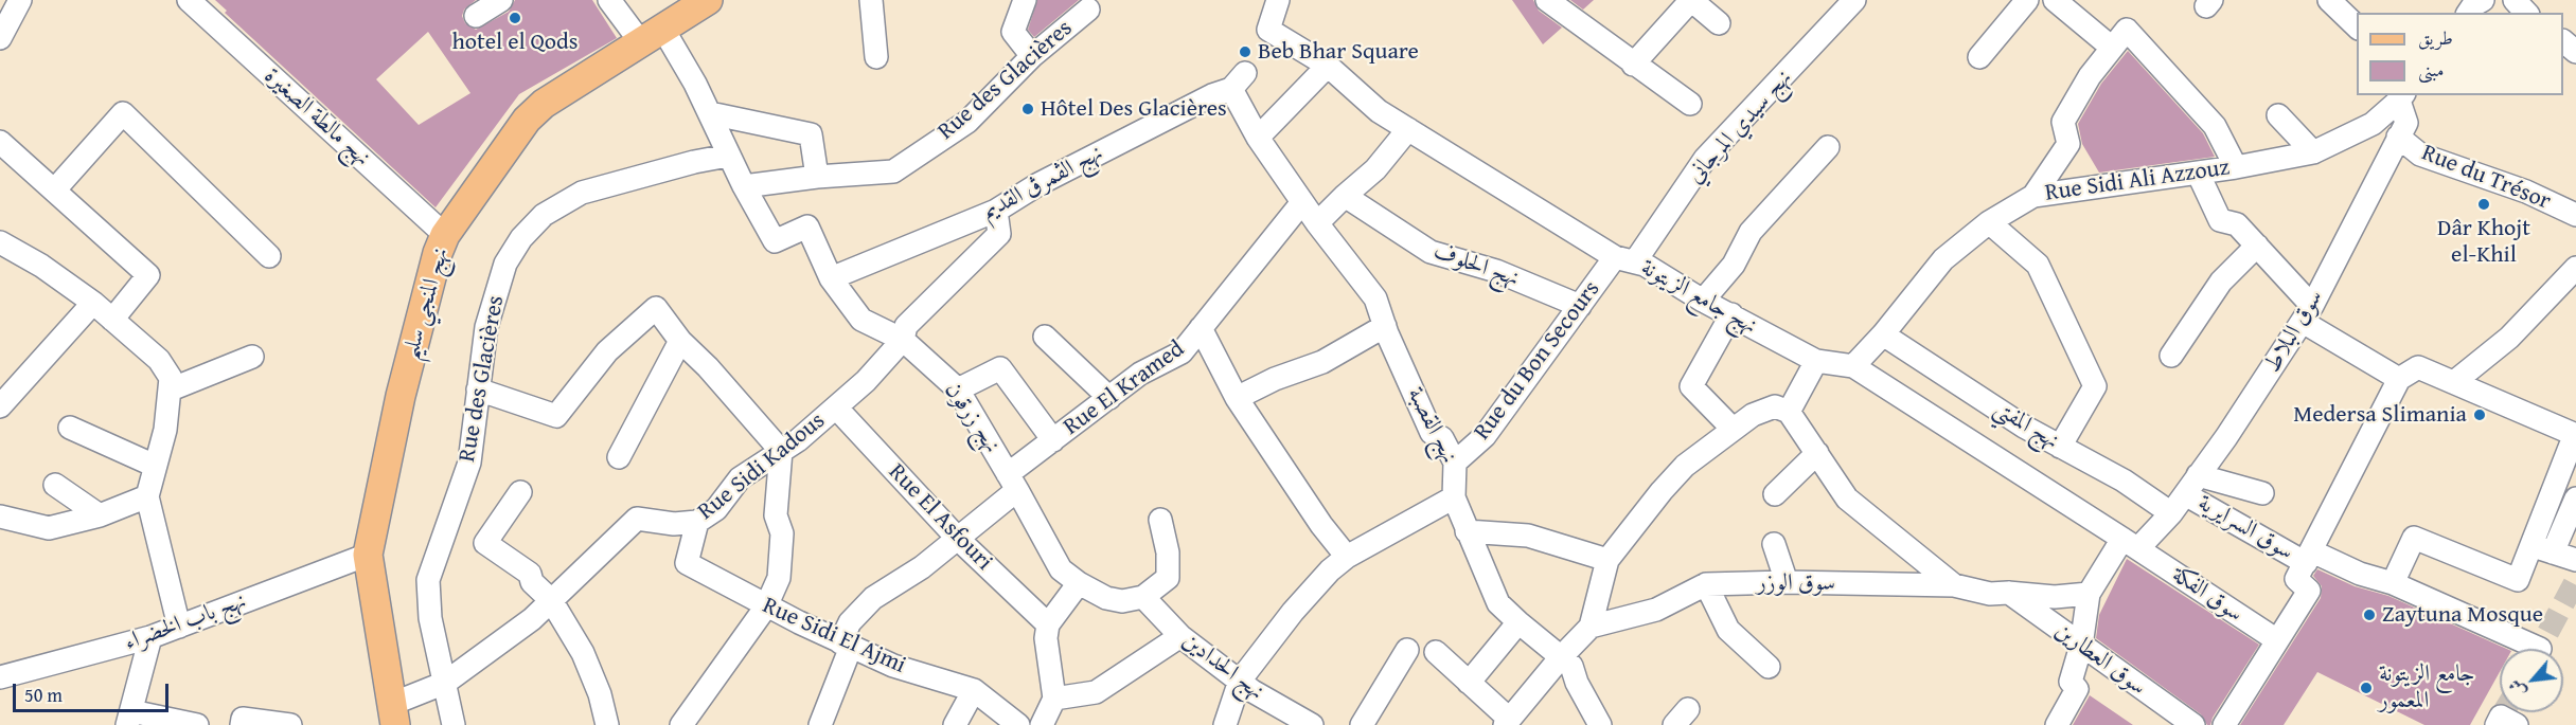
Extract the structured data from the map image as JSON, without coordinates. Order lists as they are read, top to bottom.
{
  "streets": {
    "main road": ["نهج المنجي سليم"],
    "street": [
      "Rue des Glacières",
      "نهج مالطة الصغيرة",
      "نهج سيدي المرجاني",
      "Rue du Trésor",
      "Rue Sidi Ali Azzouz",
      "نهج الڨمرڨ القديم",
      "نهج الحلوف",
      "نهج جامع الزيتونة",
      "سوق البلاط",
      "Rue du Bon Secours",
      "Rue El Kramed",
      "نهج زرقون",
      "نهج القصبة",
      "نهج المفتي",
      "Rue Sidi Kadous",
      "Rue El Asfouri",
      "سوق السرايرية",
      "سوق الوزر",
      "سوق الفكة",
      "نهج باب الخضراء",
      "Rue Sidi El Ajmi",
      "سوق العطارين",
      "نهج الحدادين"
    ]
  },
  "crossings": [
    ["Rue des Glacières", "نهج زرقون"],
    ["Rue des Glacières", "Rue Sidi Kadous"],
    ["نهج مالطة الصغيرة", "نهج المنجي سليم"],
    ["نهج سيدي المرجاني", "نهج جامع الزيتونة"],
    ["نهج سيدي المرجاني", "Rue du Bon Secours"],
    ["Rue du Trésor", "سوق البلاط"],
    ["Rue Sidi Ali Azzouz", "نهج جامع الزيتونة"],
    ["Rue Sidi Ali Azzouz", "سوق البلاط"],
    ["Rue Sidi Ali Azzouz", "نهج المفتي"],
    ["نهج الڨمرڨ القديم", "نهج زرقون"],
    ["نهج الڨمرڨ القديم", "نهج القصبة"],
    ["نهج الڨمرڨ القديم", "Rue Sidi Kadous"],
    ["نهج الحلوف", "Rue du Bon Secours"],
    ["نهج جامع الزيتونة", "سوق البلاط"],
    ["نهج جامع الزيتونة", "Rue du Bon Secours"],
    ["نهج جامع الزيتونة", "سوق الفكة"],
    ["نهج المنجي سليم", "Rue Sidi Kadous"],
    ["نهج المنجي سليم", "نهج باب الخضراء"],
    ["سوق البلاط", "نهج المفتي"],
    ["سوق البلاط", "سوق السرايرية"],
    ["سوق البلاط", "سوق الوزر"],
    ["سوق البلاط", "سوق الفكة"],
    ["Rue du Bon Secours", "نهج القصبة"],
    ["Rue El Kramed", "نهج زرقون"],
    ["Rue El Kramed", "نهج القصبة"],
    ["Rue El Kramed", "Rue El Asfouri"],
    ["Rue El Kramed", "Rue Sidi El Ajmi"],
    ["نهج زرقون", "Rue Sidi Kadous"],
    ["نهج زرقون", "نهج الحدادين"],
    ["Rue Sidi Kadous", "Rue El Asfouri"],
    ["Rue Sidi Kadous", "Rue Sidi El Ajmi"],
    ["سوق الوزر", "سوق العطارين"]
  ],
  "places": [
    "hotel el Qods",
    "Beb Bhar Square",
    "Hôtel Des Glacières",
    "Dâr Khojt el-Khil",
    "Medersa Slimania",
    "Zaytuna Mosque",
    "جامع الزيتونة المعمور"
  ],
  "legend": ["طريق", "مبنى"],
  "scale_bar": "50 m",
  "north": "bottom left"
}
